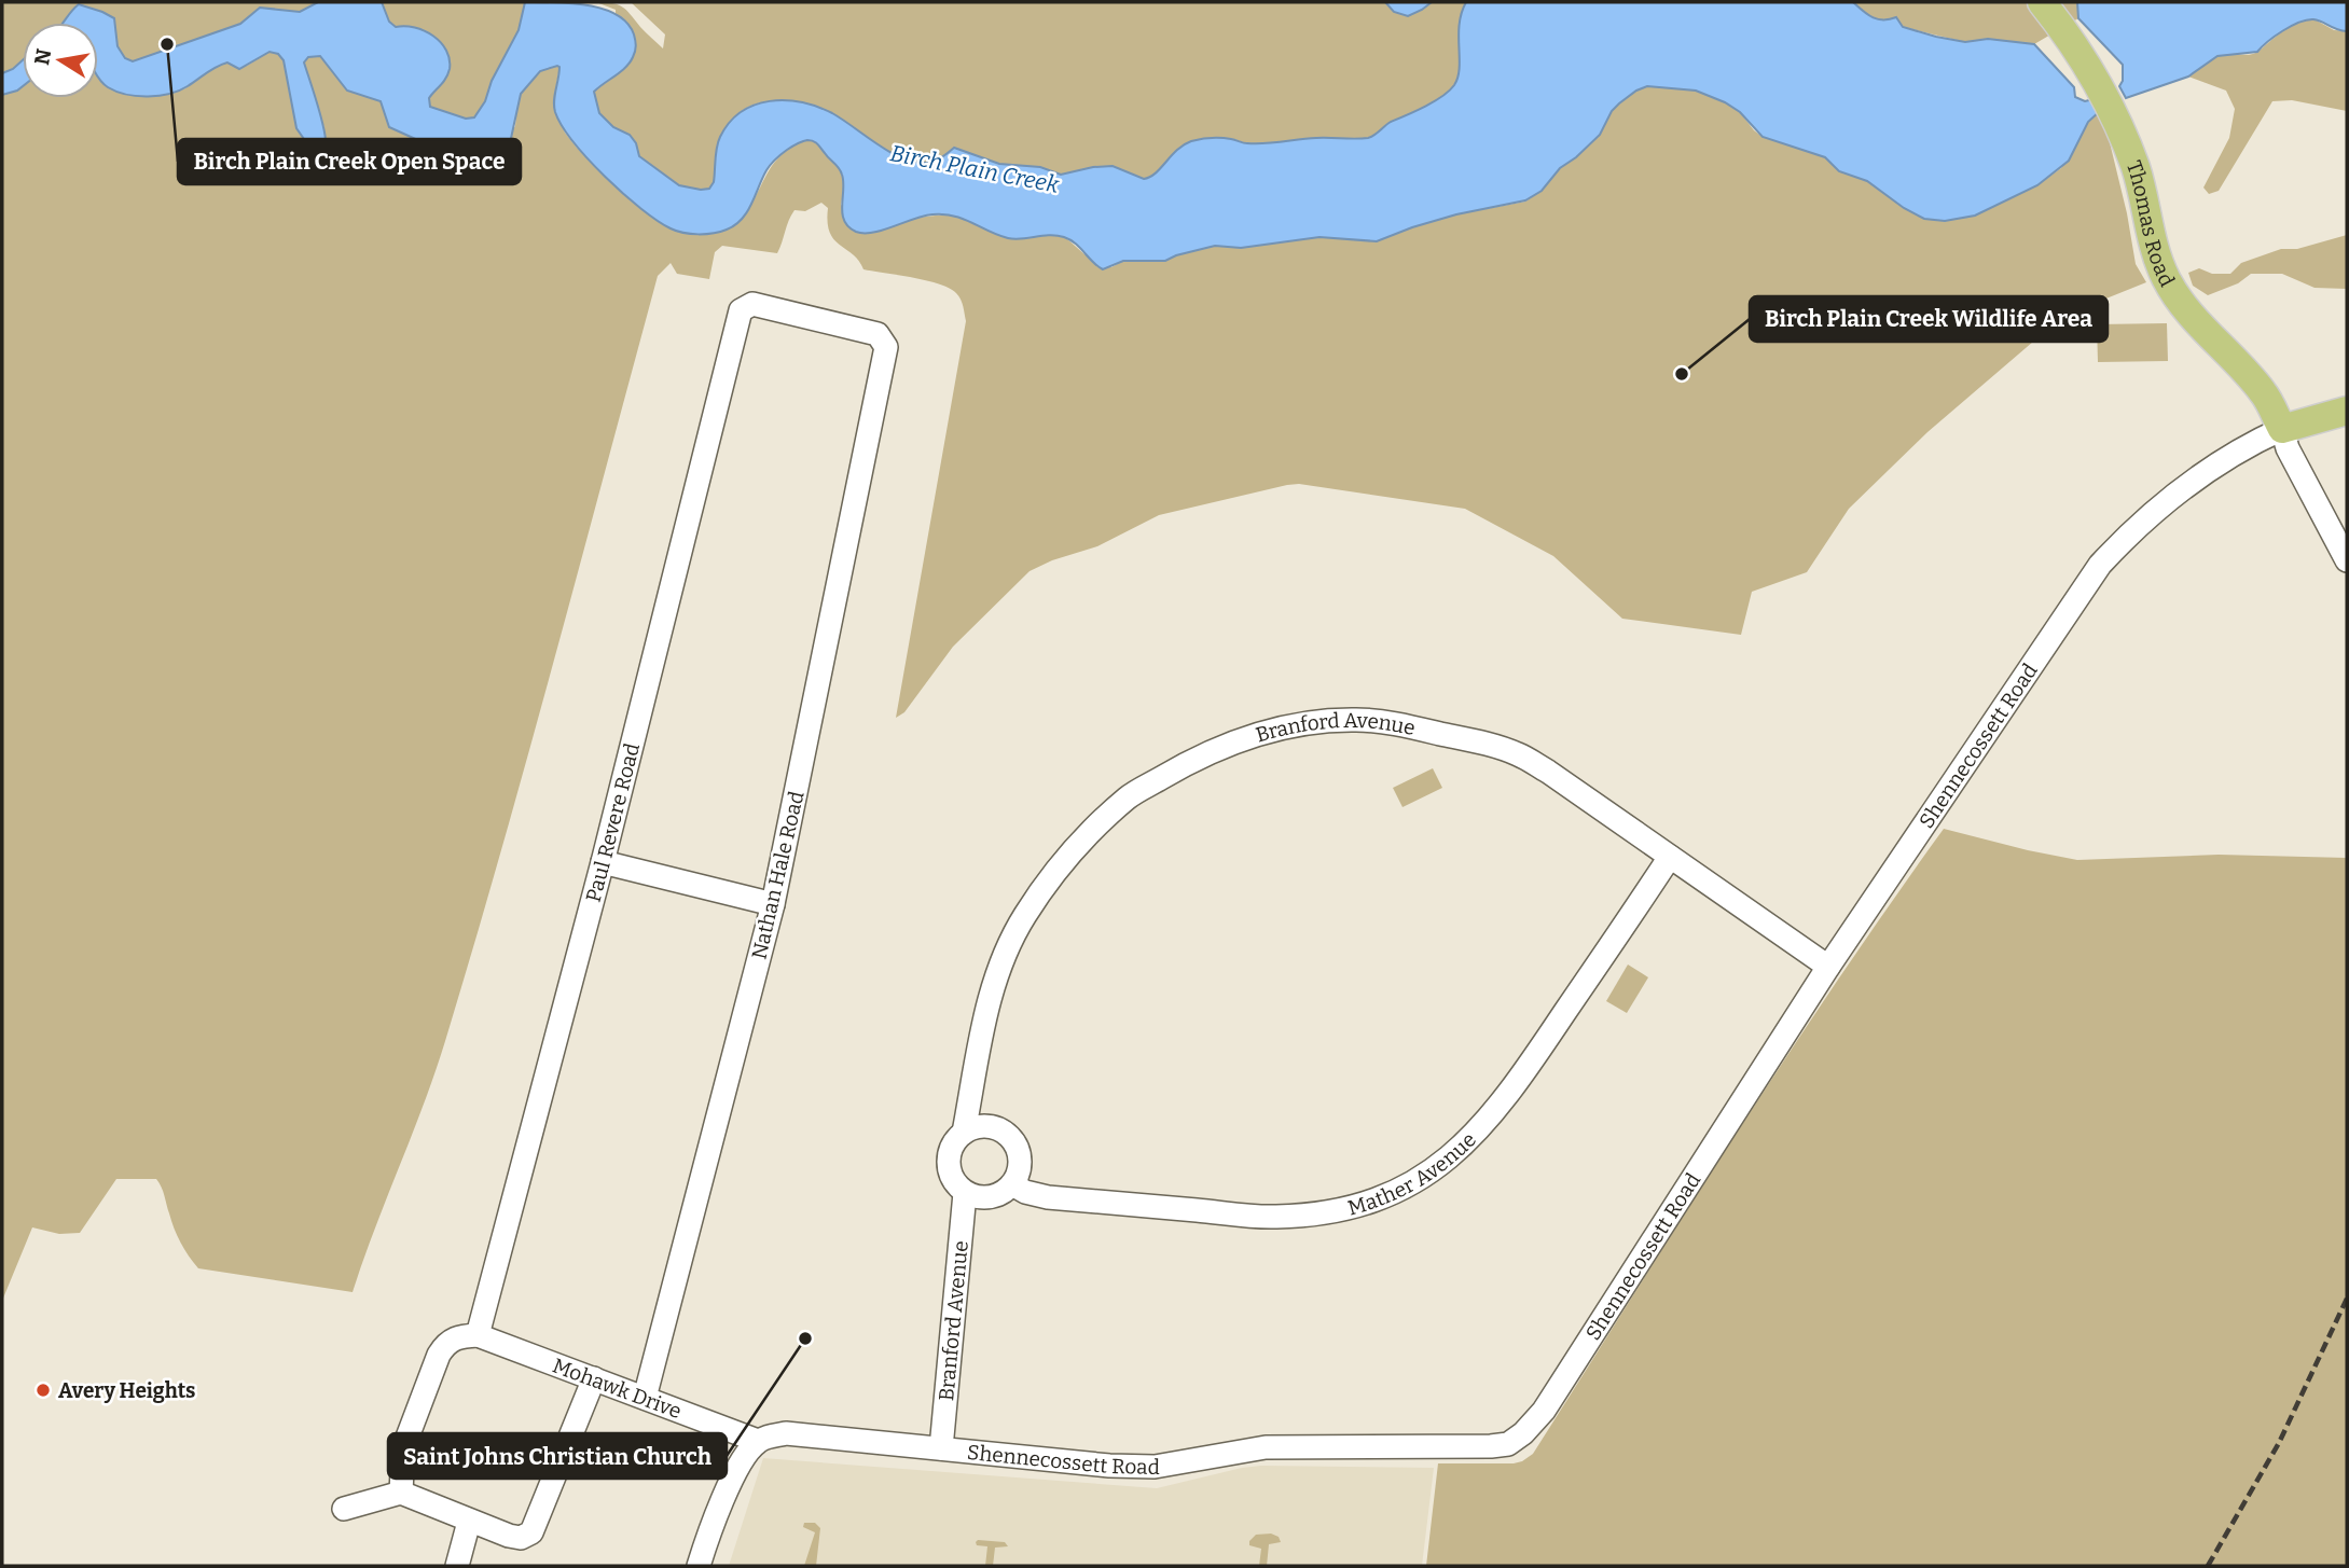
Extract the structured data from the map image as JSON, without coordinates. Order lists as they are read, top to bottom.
{
  "streets": {
    "main road": ["Thomas Road", "Shennecossett Road"],
    "street": [
      "Branford Avenue",
      "Paul Revere Road",
      "Nathan Hale Road",
      "Mather Avenue",
      "Mohawk Drive"
    ]
  },
  "crossings": [
    ["Thomas Road", "Shennecossett Road"],
    ["Branford Avenue", "Shennecossett Road"],
    ["Branford Avenue", "Mather Avenue"],
    ["Shennecossett Road", "Mohawk Drive"],
    ["Paul Revere Road", "Nathan Hale Road"],
    ["Paul Revere Road", "Mohawk Drive"],
    ["Nathan Hale Road", "Mohawk Drive"]
  ],
  "water": ["Birch Plain Creek"],
  "places": [
    "Birch Plain Creek Open Space",
    "Birch Plain Creek Wildlife Area",
    "Saint Johns Christian Church",
    "Avery Heights"
  ],
  "north": "left"
}
